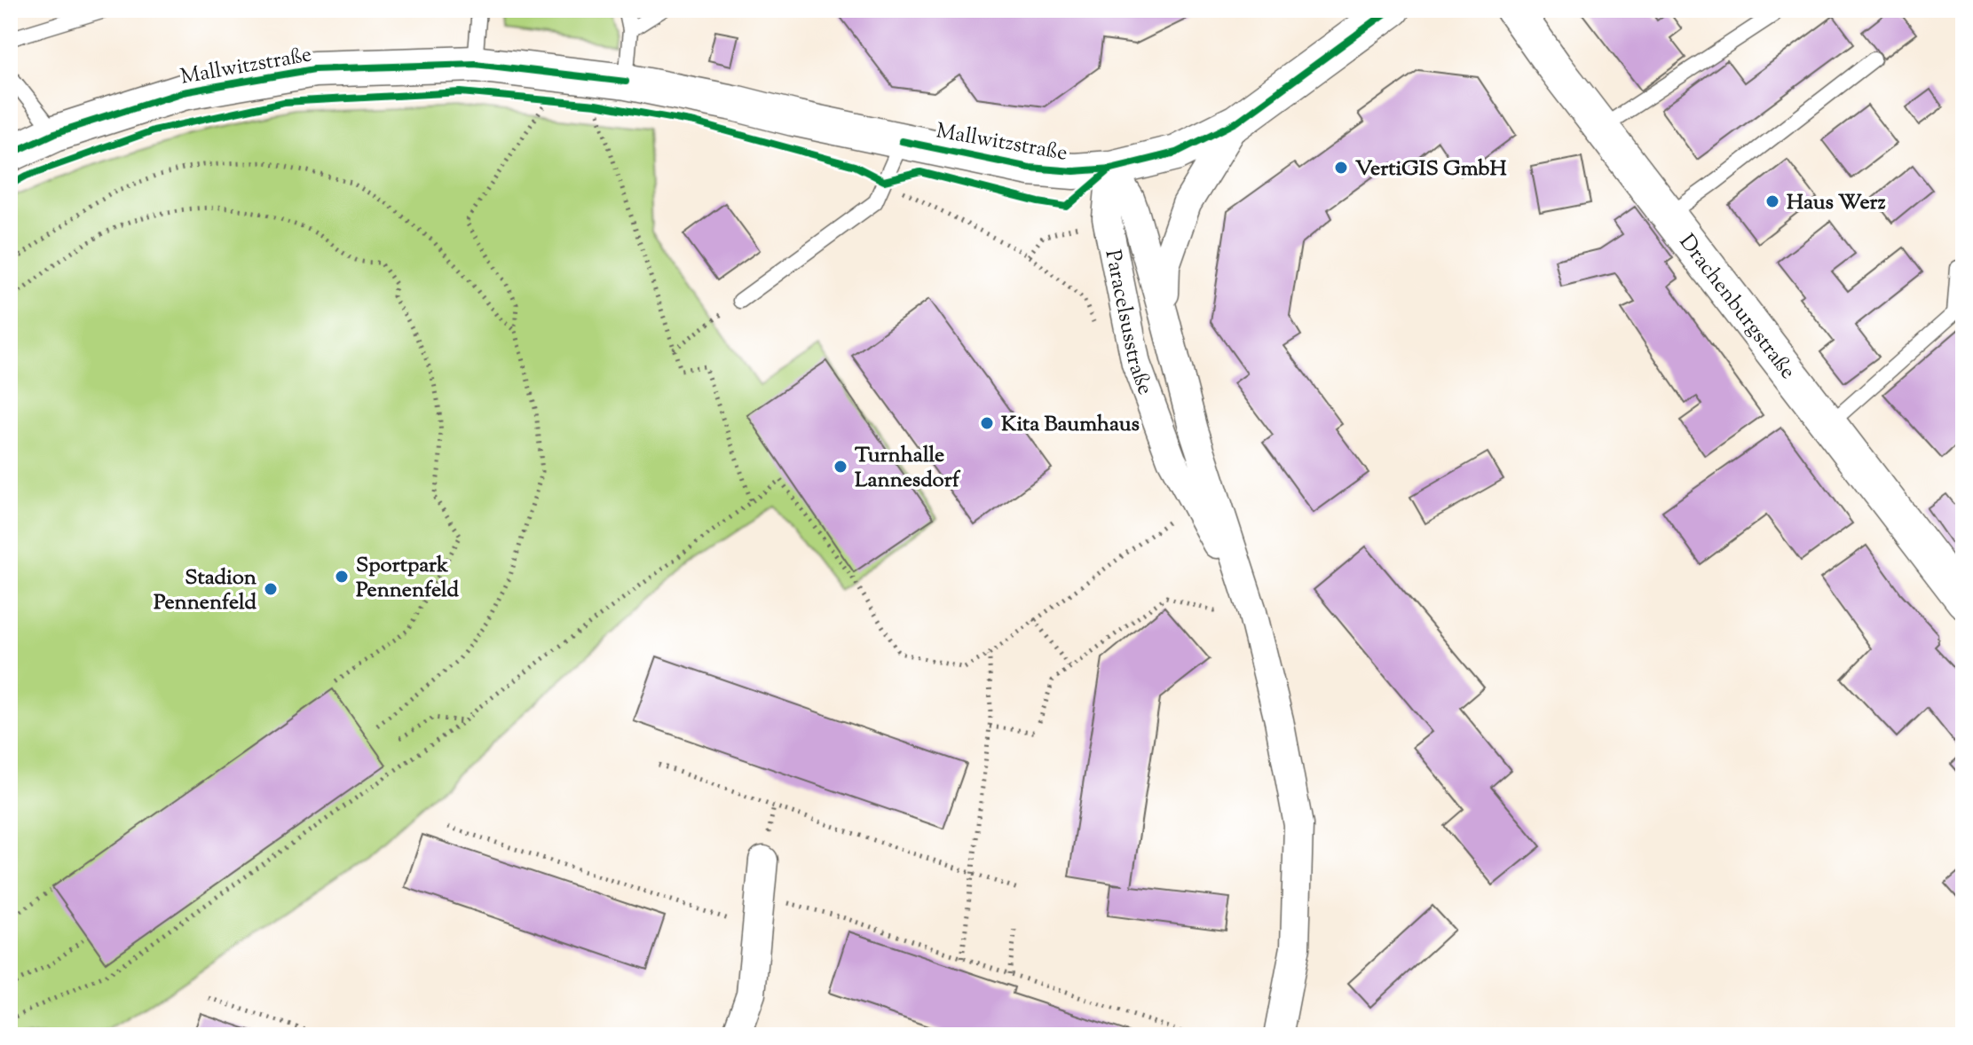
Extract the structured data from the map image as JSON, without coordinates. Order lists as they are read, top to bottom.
{
  "streets": {
    "street": ["Mallwitzstraße", "Drachenburgstraße", "Paracelsusstraße"]
  },
  "crossings": [
    ["Mallwitzstraße", "Paracelsusstraße"]
  ],
  "places": [
    "VertiGIS GmbH",
    "Haus Werz",
    "Kita Baumhaus",
    "Turnhalle Lannesdorf",
    "Sportpark Pennenfeld",
    "Stadion Pennenfeld"
  ]
}
